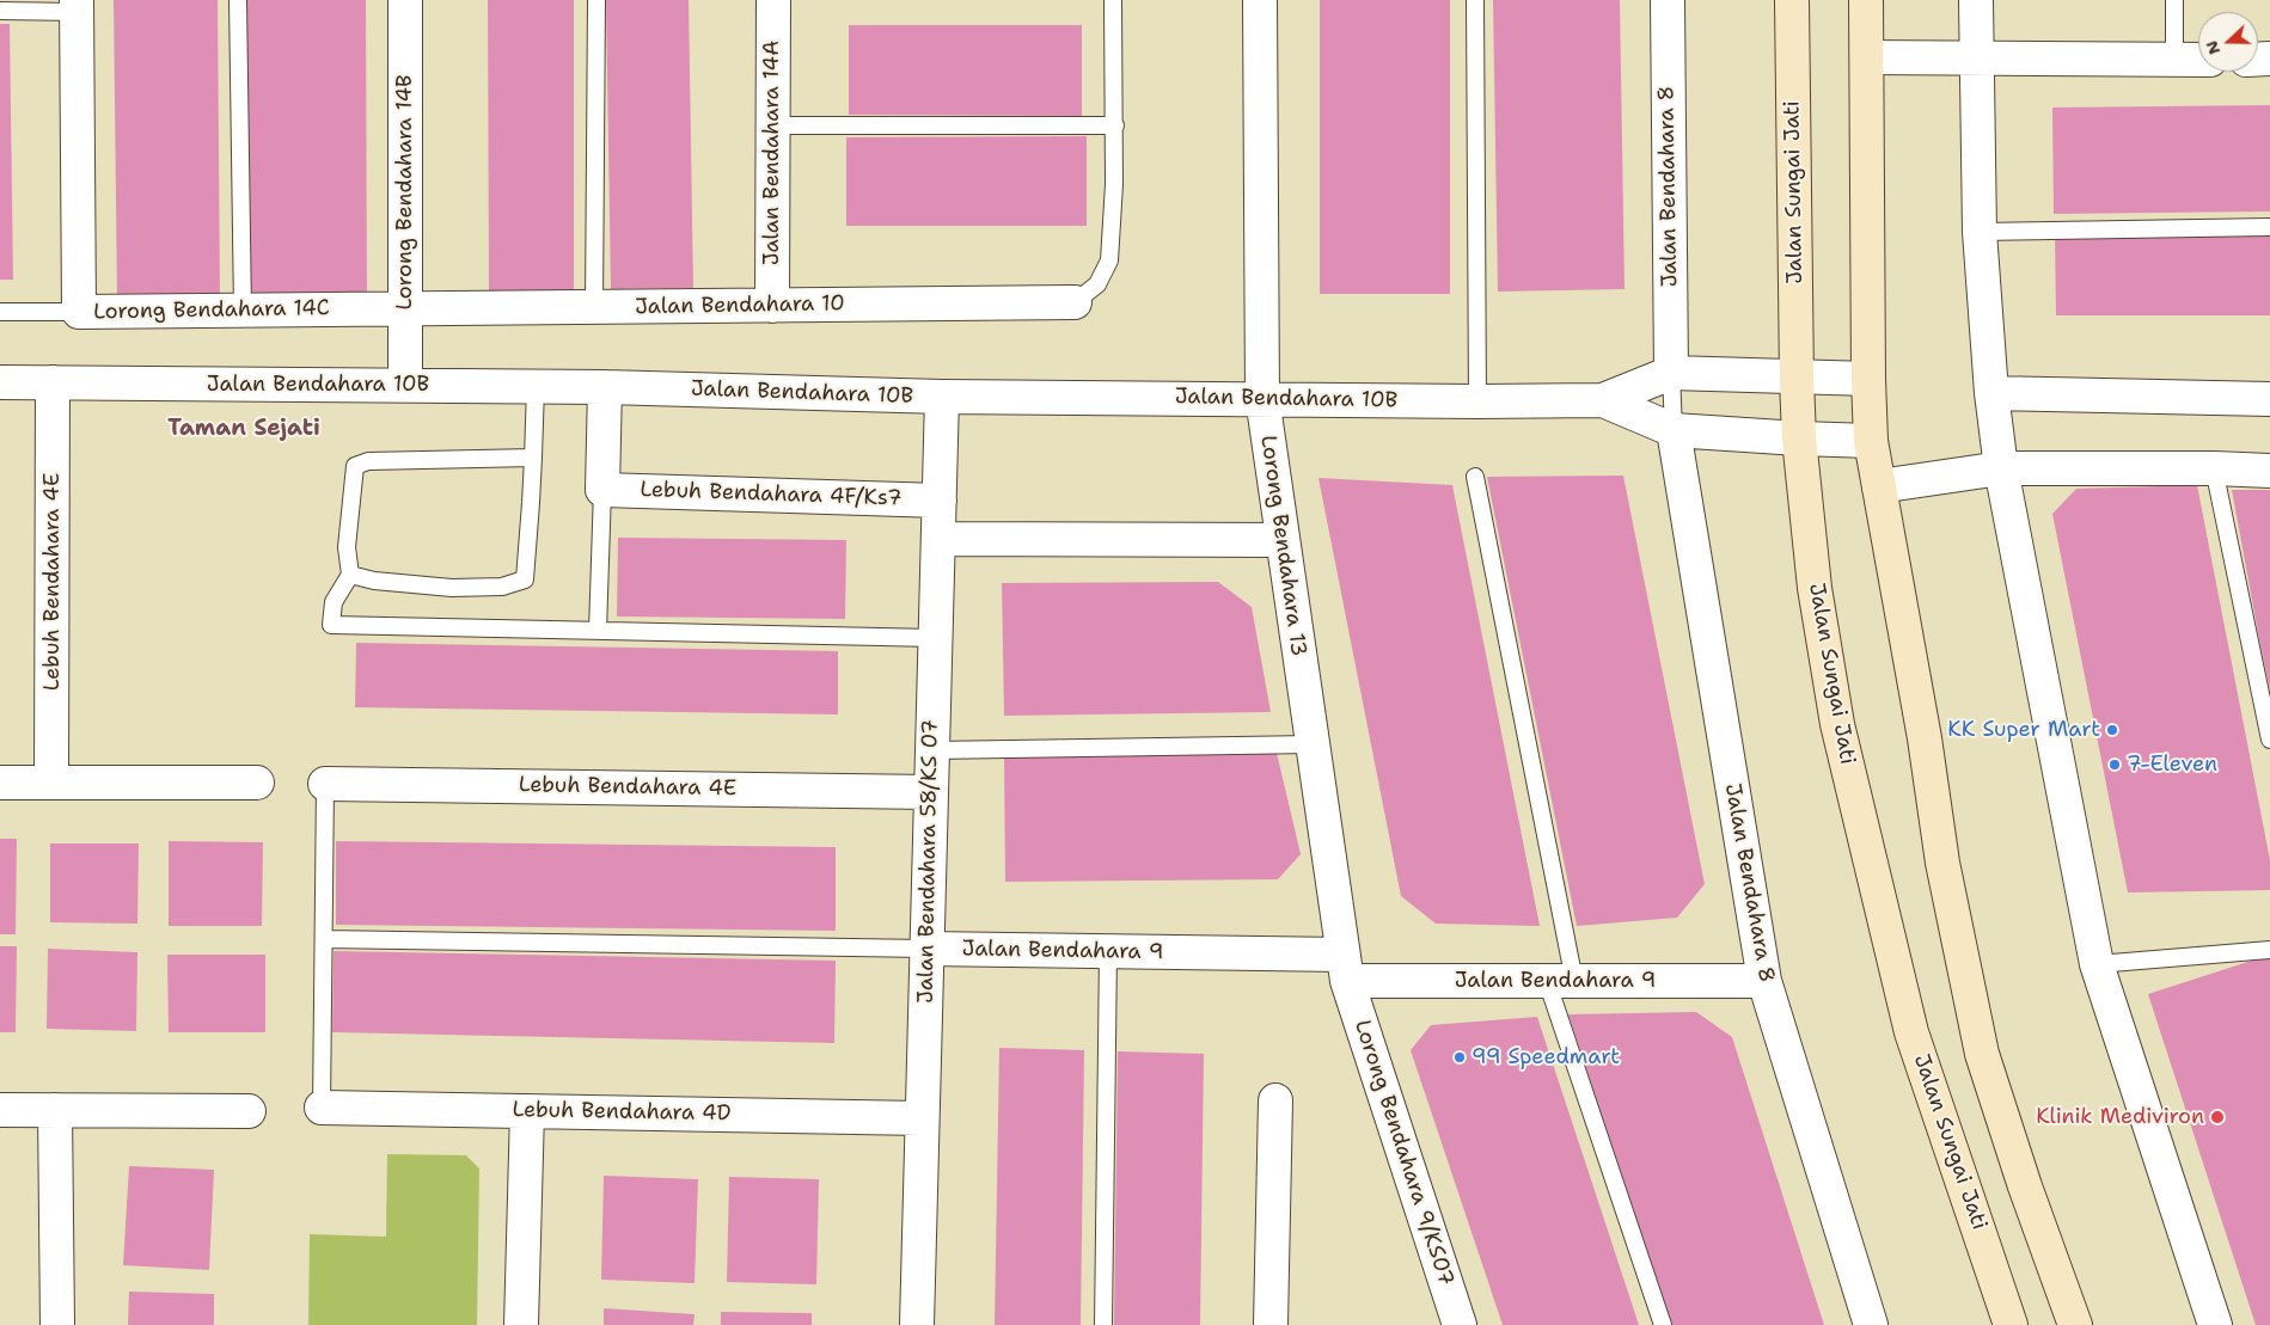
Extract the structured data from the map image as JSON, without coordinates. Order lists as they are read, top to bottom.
{
  "streets": {
    "main road": ["Jalan Sungai Jati"],
    "street": [
      "Jalan Bendahara 14A",
      "Jalan Bendahara 8",
      "Lorong Bendahara 14B",
      "Jalan Bendahara 10",
      "Lorong Bendahara 14C",
      "Jalan Bendahara 10B",
      "Lebuh Bendahara 4F/Ks7",
      "Lorong Bendahara 13",
      "Lebuh Bendahara 4E",
      "Jalan Bendahara 58/KS 07",
      "Jalan Bendahara 9",
      "Lebuh Bendahara 4D",
      "Lorong Bendahara 9/KS07"
    ]
  },
  "crossings": [
    ["Jalan Bendahara 14A", "Jalan Bendahara 10"],
    ["Jalan Bendahara 8", "Jalan Bendahara 10B"],
    ["Jalan Bendahara 8", "Jalan Bendahara 9"],
    ["Lorong Bendahara 14B", "Jalan Bendahara 10"],
    ["Lorong Bendahara 14B", "Lorong Bendahara 14C"],
    ["Lorong Bendahara 14B", "Jalan Bendahara 10B"],
    ["Jalan Sungai Jati", "Jalan Bendahara 10B"],
    ["Jalan Bendahara 10", "Lorong Bendahara 14C"],
    ["Jalan Bendahara 10B", "Lorong Bendahara 13"],
    ["Jalan Bendahara 10B", "Lebuh Bendahara 4E"],
    ["Jalan Bendahara 10B", "Jalan Bendahara 58/KS 07"],
    ["Lebuh Bendahara 4F/Ks7", "Jalan Bendahara 58/KS 07"],
    ["Lorong Bendahara 13", "Jalan Bendahara 9"],
    ["Lorong Bendahara 13", "Lorong Bendahara 9/KS07"],
    ["Lebuh Bendahara 4E", "Jalan Bendahara 58/KS 07"],
    ["Jalan Bendahara 58/KS 07", "Jalan Bendahara 9"],
    ["Jalan Bendahara 58/KS 07", "Lebuh Bendahara 4D"],
    ["Jalan Bendahara 9", "Lorong Bendahara 9/KS07"]
  ],
  "districts": ["Taman Sejati"],
  "places": [
    "KK Super Mart",
    "7-Eleven",
    "99 Speedmart",
    "Klinik Mediviron"
  ],
  "north": "left"
}
